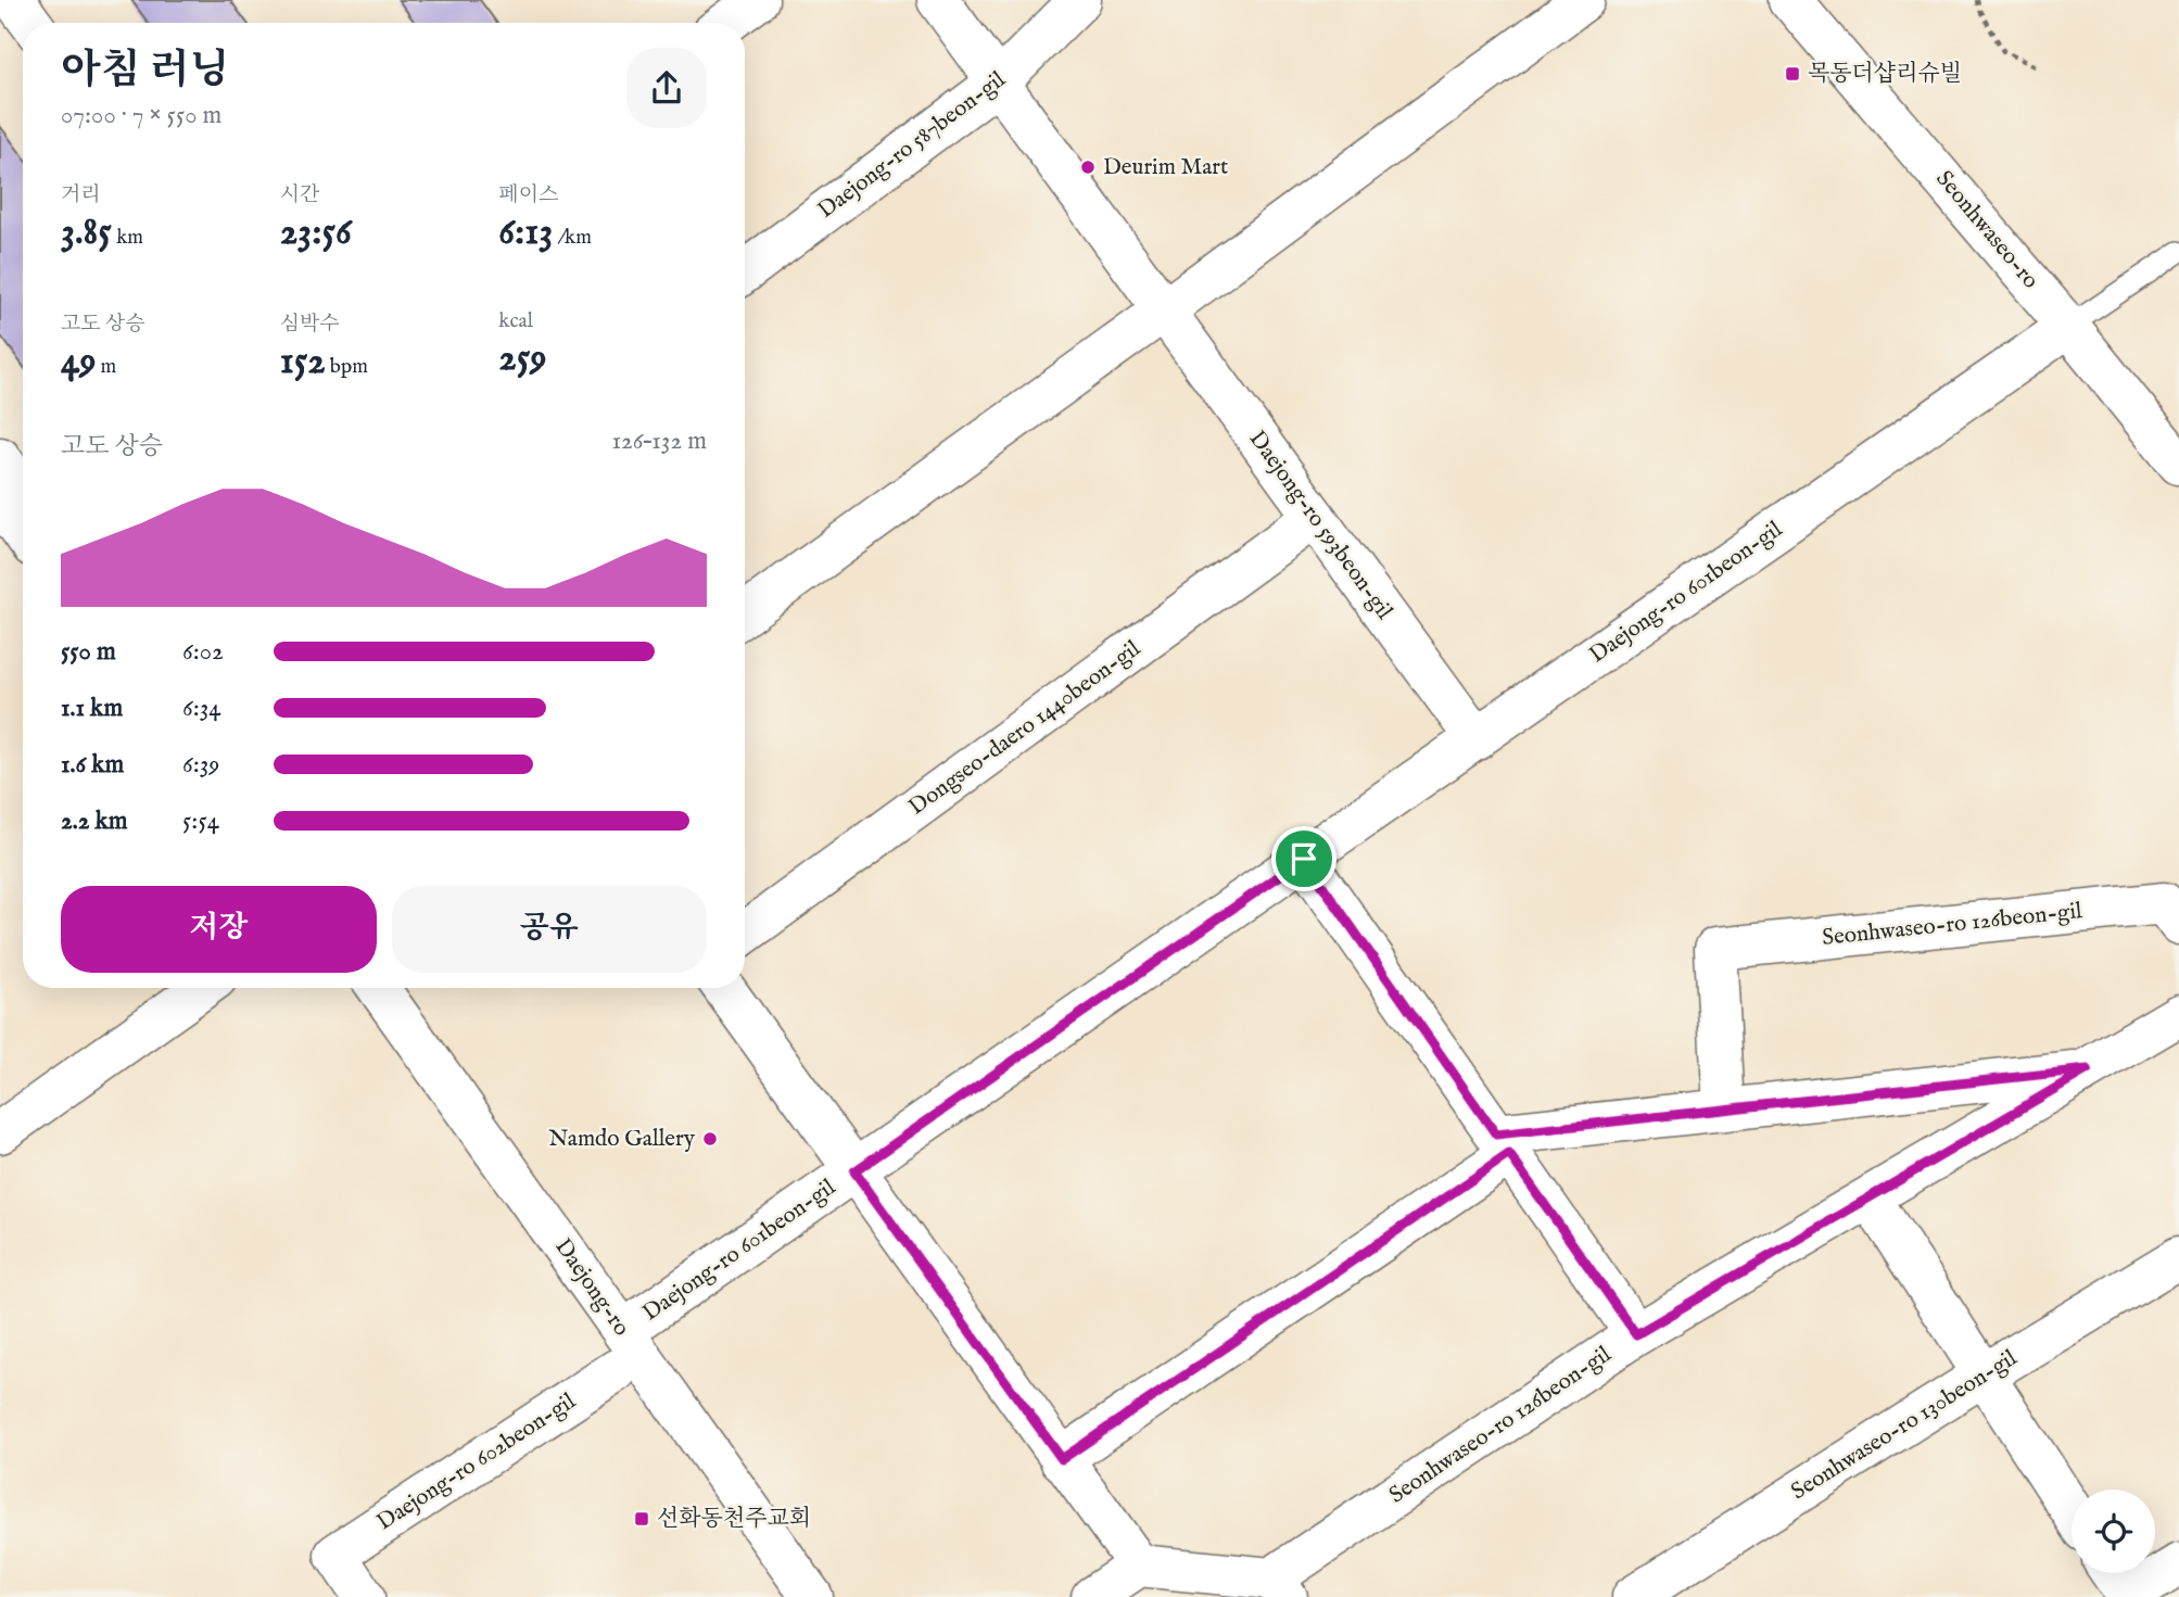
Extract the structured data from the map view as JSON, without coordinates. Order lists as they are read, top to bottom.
{
  "streets": {
    "street": [
      "Daejong-ro 587beon-gil",
      "Seonhwaseo-ro",
      "Daejong-ro 593beon-gil",
      "Daejong-ro 601beon-gil",
      "Dongseo-daero 1440beon-gil",
      "Seonhwaseo-ro 126beon-gil",
      "Daejong-ro",
      "Seonhwaseo-ro 130beon-gil",
      "Daejong-ro 602beon-gil"
    ]
  },
  "crossings": [
    ["Daejong-ro 587beon-gil", "Daejong-ro 593beon-gil"],
    ["Seonhwaseo-ro", "Daejong-ro 601beon-gil"],
    ["Daejong-ro 593beon-gil", "Daejong-ro 601beon-gil"],
    ["Daejong-ro 593beon-gil", "Dongseo-daero 1440beon-gil"],
    ["Daejong-ro 601beon-gil", "Daejong-ro"],
    ["Daejong-ro 601beon-gil", "Daejong-ro 602beon-gil"],
    ["Daejong-ro", "Daejong-ro 602beon-gil"]
  ],
  "places": {
    "transit": ["목동더샵리슈빌", "선화동천주교회"],
    "other": ["Deurim Mart", "Namdo Gallery"]
  },
  "page": {
    "heading": ["아침 러닝", "07:00 · 7 × 550 m"],
    "stats": [
      ["거리", "3.85 km"],
      ["시간", "23:56"],
      ["페이스", "6:13 /km"],
      ["고도 상승", "49 m"],
      ["심박수", "152 bpm"],
      ["kcal", "259"]
    ],
    "chart": ["고도 상승", "126–132 m"],
    "list": [
      {
        "name": "550 m",
        "note": "6:02"
      },
      {
        "name": "1.1 km",
        "note": "6:34"
      },
      {
        "name": "1.6 km",
        "note": "6:39"
      },
      {
        "name": "2.2 km",
        "note": "5:54"
      }
    ],
    "buttons": ["저장", "공유"]
  }
}
